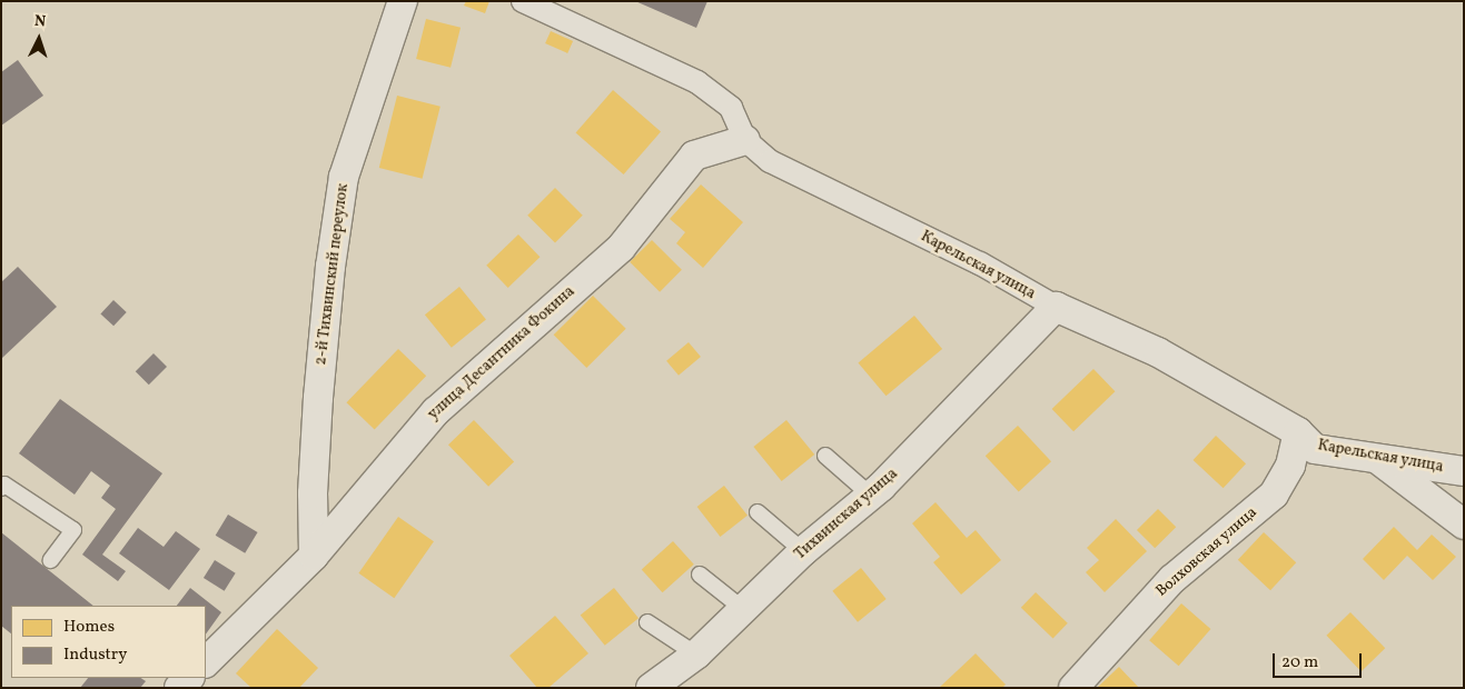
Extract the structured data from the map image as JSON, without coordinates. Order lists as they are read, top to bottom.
{
  "streets": {
    "street": [
      "Карельская улица",
      "2-й Тихвинский переулок",
      "улица Десантника Фокина",
      "Тихвинская улица",
      "Волховская улица"
    ]
  },
  "crossings": [
    ["Карельская улица", "улица Десантника Фокина"],
    ["Карельская улица", "Тихвинская улица"],
    ["Карельская улица", "Волховская улица"],
    ["2-й Тихвинский переулок", "улица Десантника Фокина"]
  ],
  "legend": ["Homes", "Industry"],
  "scale_bar": "20 m",
  "north": "top"
}
